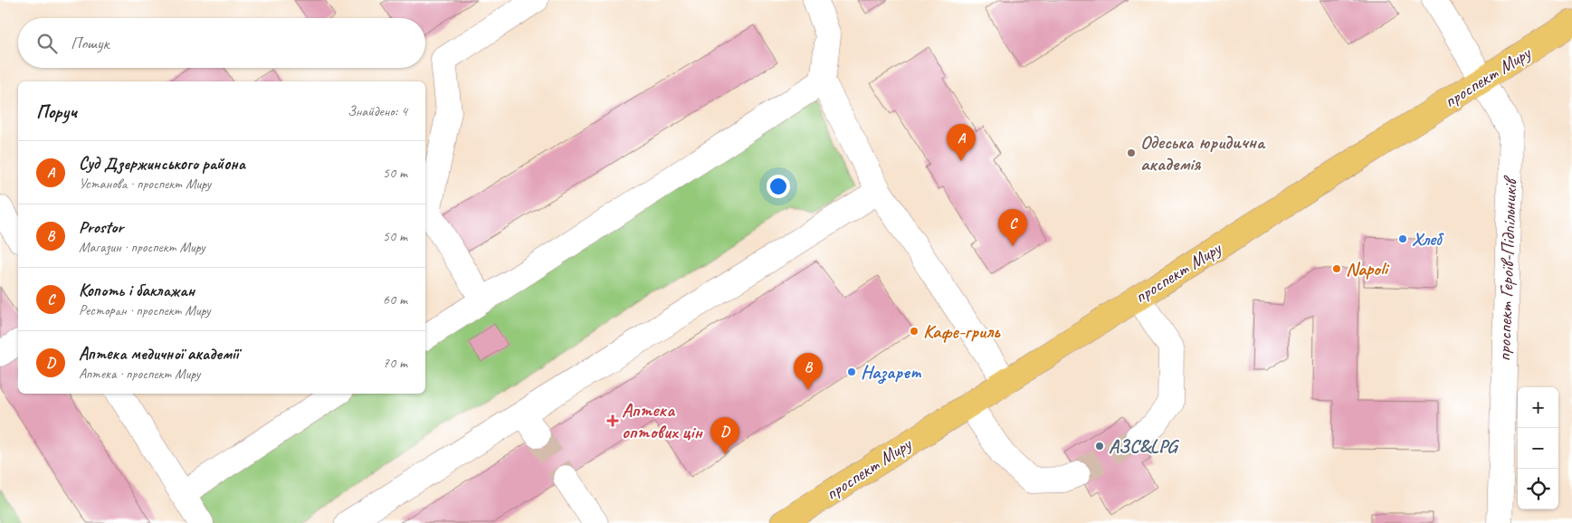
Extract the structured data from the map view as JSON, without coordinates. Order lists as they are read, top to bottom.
{
  "streets": {
    "main road": ["проспект Миру"],
    "street": ["проспект Героїв-Підпільників"]
  },
  "crossings": [
    ["проспект Миру", "проспект Героїв-Підпільників"]
  ],
  "places": {
    "other": [
      "Одеська юридична академія",
      "Хлеб",
      "Napoli",
      "Кафе-гриль",
      "Назарет",
      "АЗС&LPG"
    ],
    "health": ["Аптека оптових цін"]
  },
  "page": {
    "search": "Пошук",
    "heading": ["Поруч", "Знайдено: 4"],
    "pins": [
      "A",
      "C",
      "B",
      "D"
    ],
    "list": [
      {
        "mark": "A",
        "name": "Суд Дзержинського района",
        "note": "Установа · проспект Миру",
        "value": "50 m"
      },
      {
        "mark": "B",
        "name": "Prostor",
        "note": "Магазин · проспект Миру",
        "value": "50 m"
      },
      {
        "mark": "C",
        "name": "Копоть і баклажан",
        "note": "Ресторан · проспект Миру",
        "value": "60 m"
      },
      {
        "mark": "D",
        "name": "Аптека медичної академії",
        "note": "Аптека · проспект Миру",
        "value": "70 m"
      }
    ],
    "map_buttons": ["+", "−"]
  }
}
